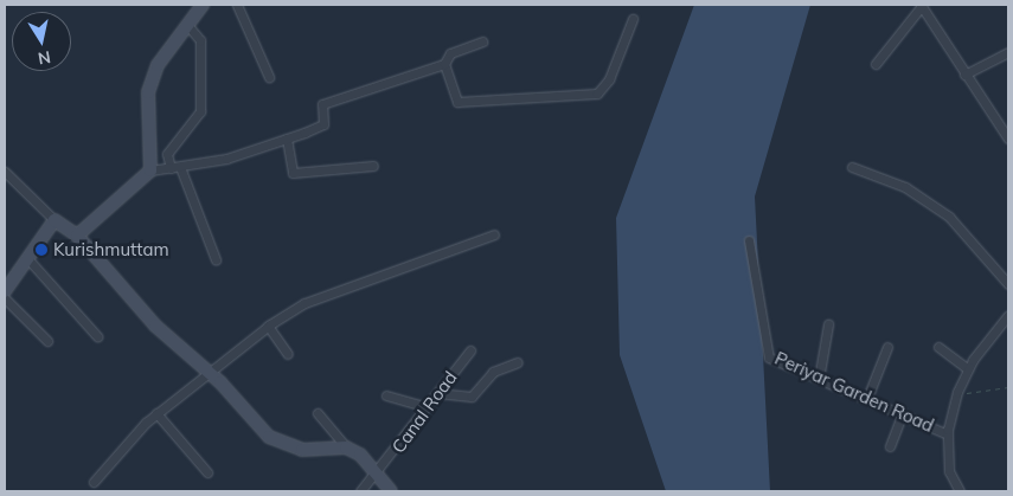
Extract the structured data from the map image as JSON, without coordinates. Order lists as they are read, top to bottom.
{
  "streets": {
    "street": ["Periyar Garden Road", "Canal Road"]
  },
  "places": ["Kurishmuttam"],
  "north": "bottom"
}
